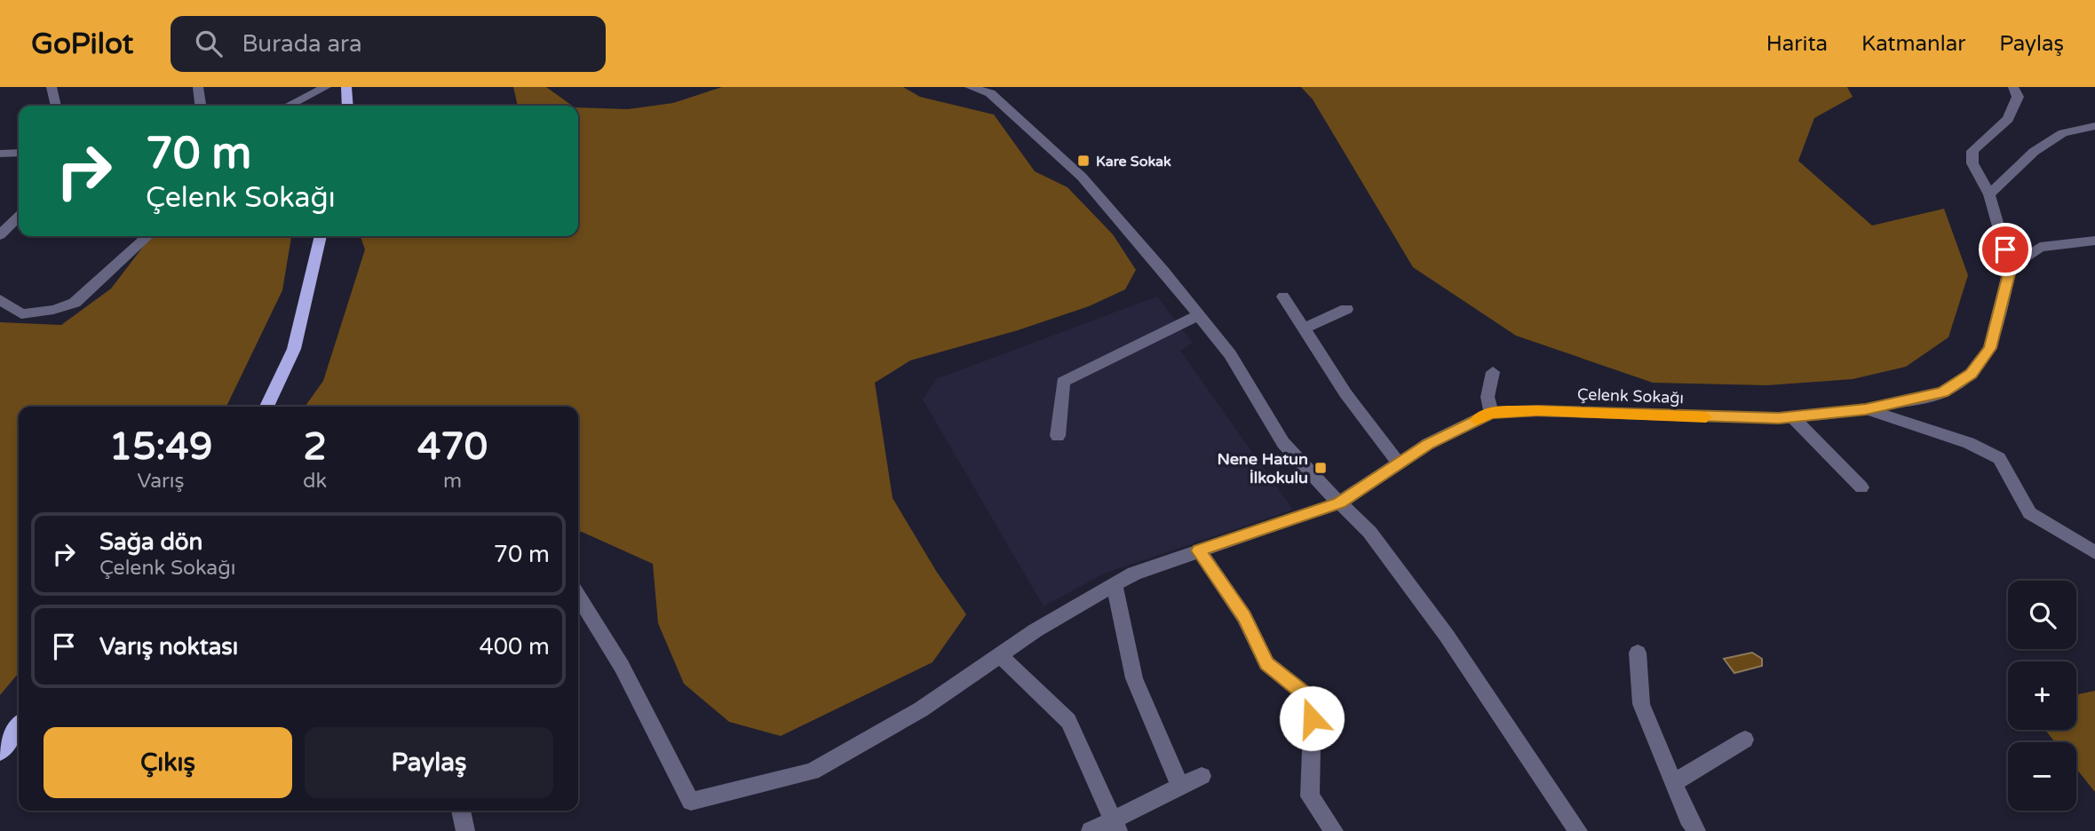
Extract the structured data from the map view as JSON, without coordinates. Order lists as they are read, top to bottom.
{
  "streets": {
    "street": ["Çelenk Sokağı"]
  },
  "places": {
    "transit": ["Kare Sokak", "Nene Hatun İlkokulu"]
  },
  "page": {
    "header": "GoPilot",
    "search": "Burada ara",
    "nav": ["Harita", "Katmanlar", "Paylaş"],
    "turn": ["70 m", "Çelenk Sokağı"],
    "eta": [
      "15:49",
      "Varış",
      "2",
      "dk",
      "470",
      "m"
    ],
    "list": [
      {
        "name": "Sağa dön",
        "note": "Çelenk Sokağı",
        "value": "70 m"
      },
      {
        "name": "Varış noktası",
        "value": "400 m"
      }
    ],
    "map_buttons": ["+", "−"],
    "buttons": ["Çıkış", "Paylaş"]
  }
}
